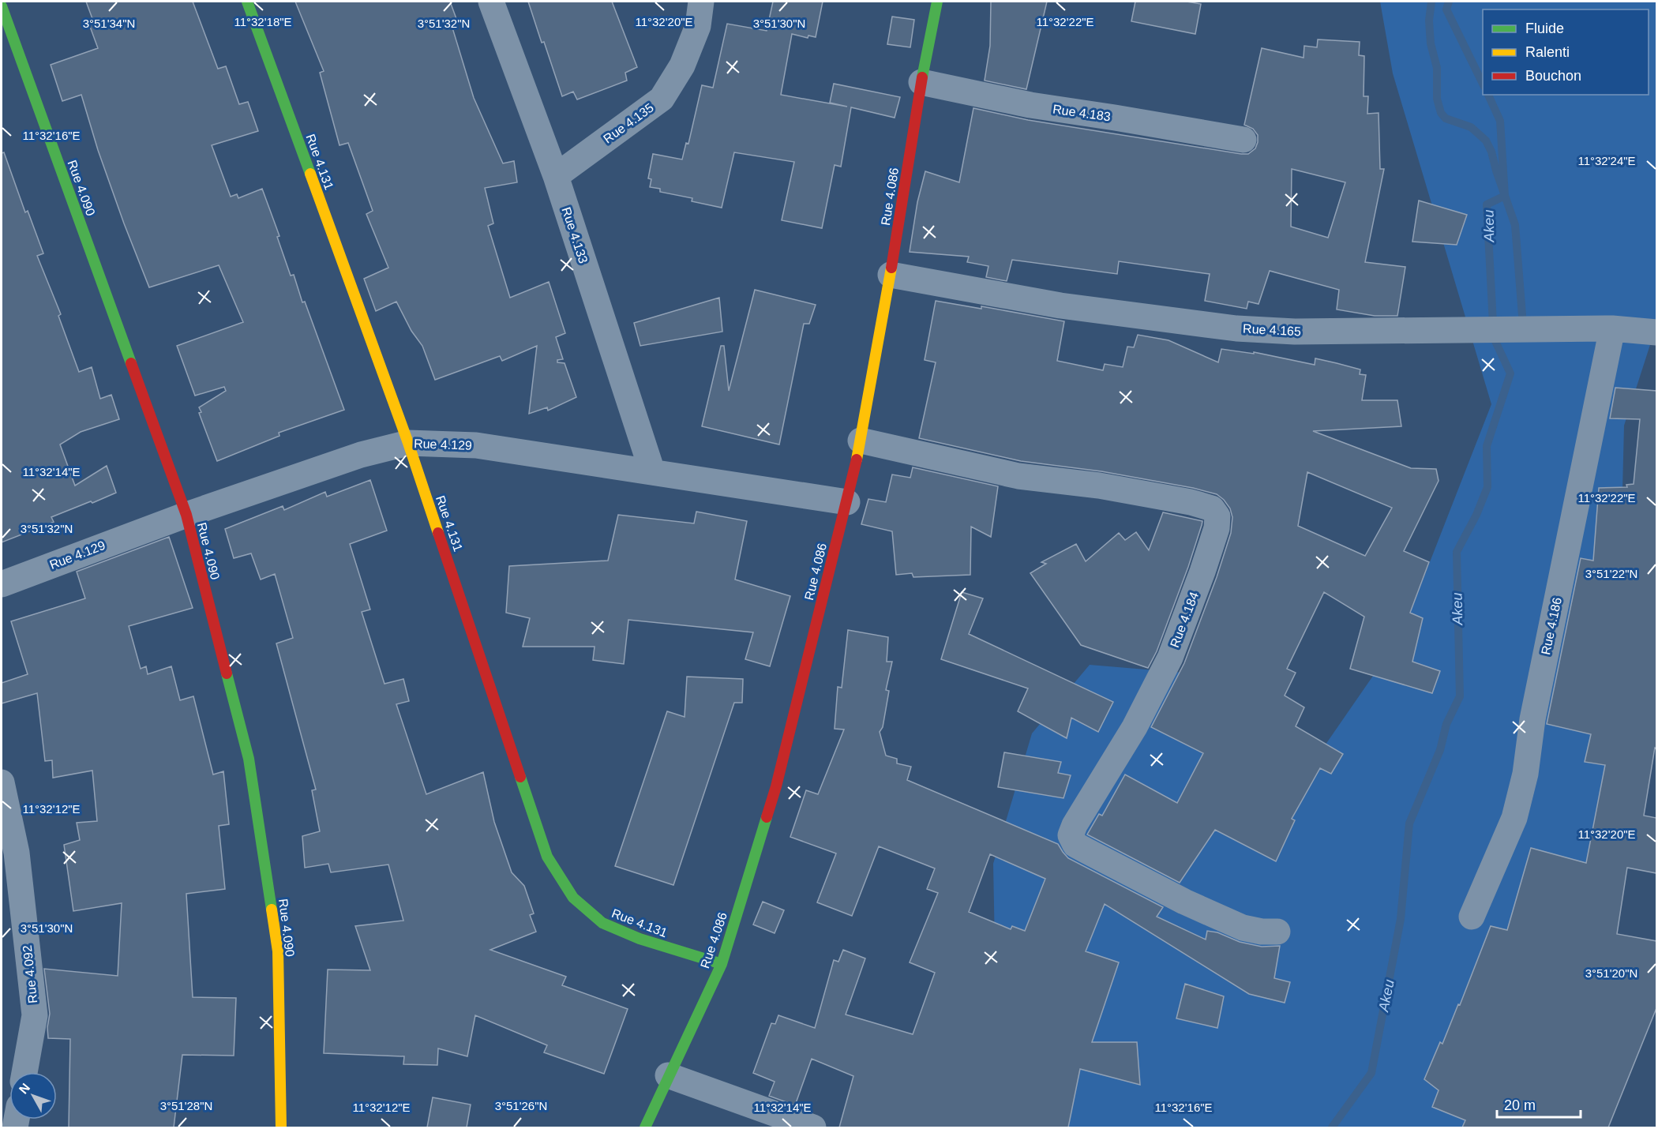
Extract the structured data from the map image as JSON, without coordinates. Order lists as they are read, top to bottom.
{
  "streets": {
    "street": [
      "Rue 4.183",
      "Rue 4.135",
      "Rue 4.131",
      "Rue 4.090",
      "Rue 4.086",
      "Rue 4.133",
      "Rue 4.165",
      "Rue 4.129",
      "Rue 4.184",
      "Rue 4.186",
      "Rue 4.092"
    ]
  },
  "crossings": [
    ["Rue 4.183", "Rue 4.086"],
    ["Rue 4.135", "Rue 4.133"],
    ["Rue 4.131", "Rue 4.086"],
    ["Rue 4.131", "Rue 4.129"],
    ["Rue 4.090", "Rue 4.129"],
    ["Rue 4.086", "Rue 4.165"],
    ["Rue 4.086", "Rue 4.129"],
    ["Rue 4.086", "Rue 4.184"],
    ["Rue 4.133", "Rue 4.129"],
    ["Rue 4.165", "Rue 4.186"]
  ],
  "water": ["Akeu"],
  "legend": ["Fluide", "Ralenti", "Bouchon"],
  "scale_bar": "20 m",
  "north": "top left",
  "coordinates": [
    "11°32'18\"E",
    "11°32'20\"E",
    "11°32'22\"E",
    "3°51'34\"N",
    "3°51'32\"N",
    "3°51'30\"N",
    "11°32'16\"E",
    "11°32'24\"E",
    "11°32'14\"E",
    "3°51'22\"N",
    "11°32'12\"E",
    "3°51'20\"N",
    "3°51'28\"N",
    "3°51'26\"N"
  ]
}
